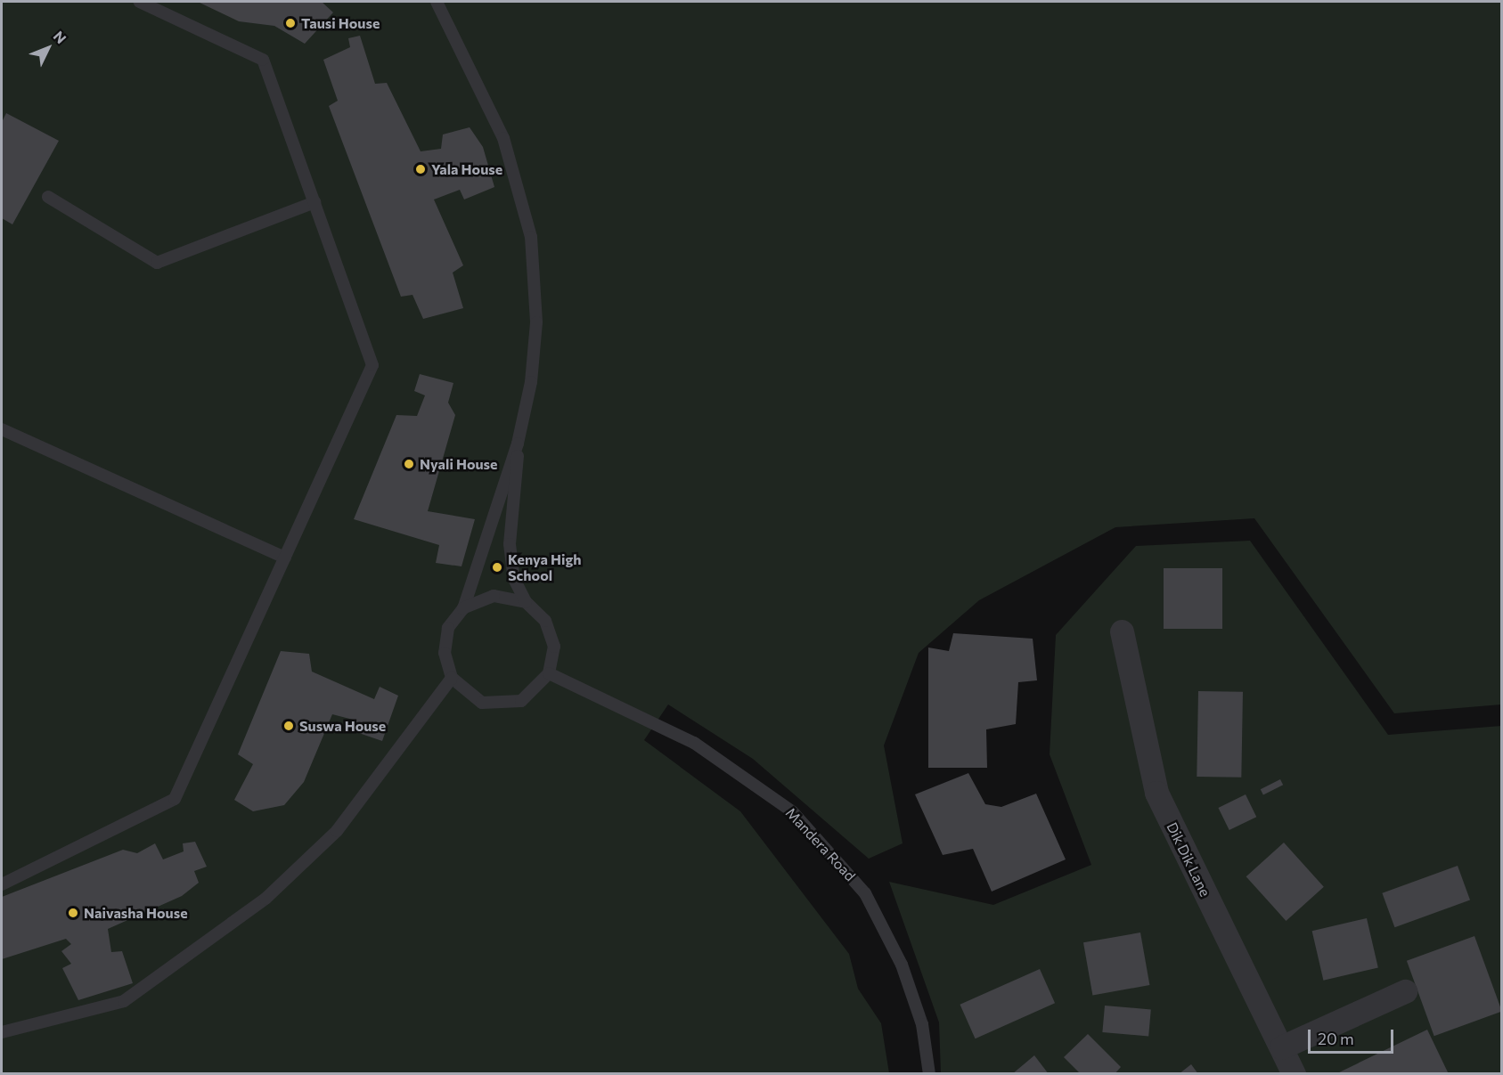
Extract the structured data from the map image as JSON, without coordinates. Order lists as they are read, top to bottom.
{
  "streets": {
    "street": ["Dik Dik Lane"],
    "lane": ["Mandera Road"]
  },
  "places": [
    "Tausi House",
    "Yala House",
    "Nyali House",
    "Kenya High School",
    "Suswa House",
    "Naivasha House"
  ],
  "scale_bar": "20 m",
  "north": "top right"
}
